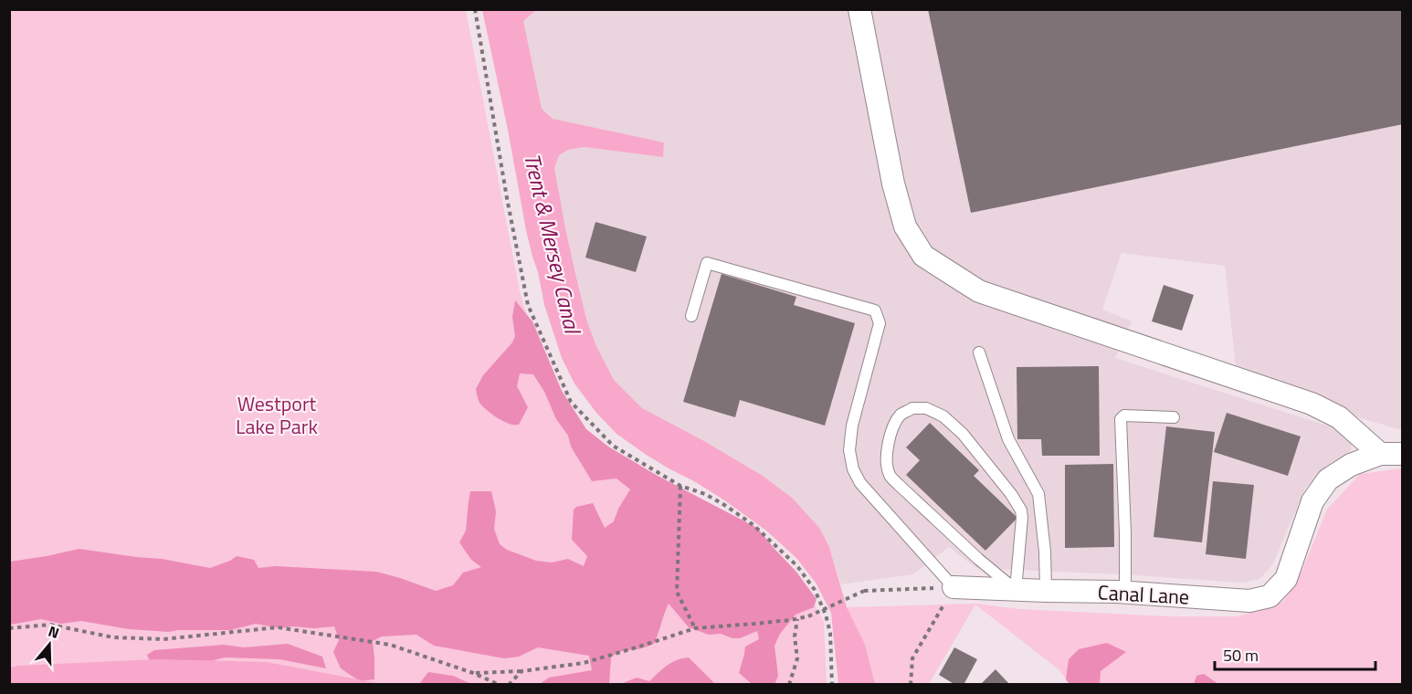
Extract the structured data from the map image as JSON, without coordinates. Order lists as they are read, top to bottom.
{
  "streets": {
    "street": ["Canal Lane"]
  },
  "water": ["Trent & Mersey Canal"],
  "parks": ["Westport Lake Park"],
  "scale_bar": "50 m",
  "north": "top"
}
